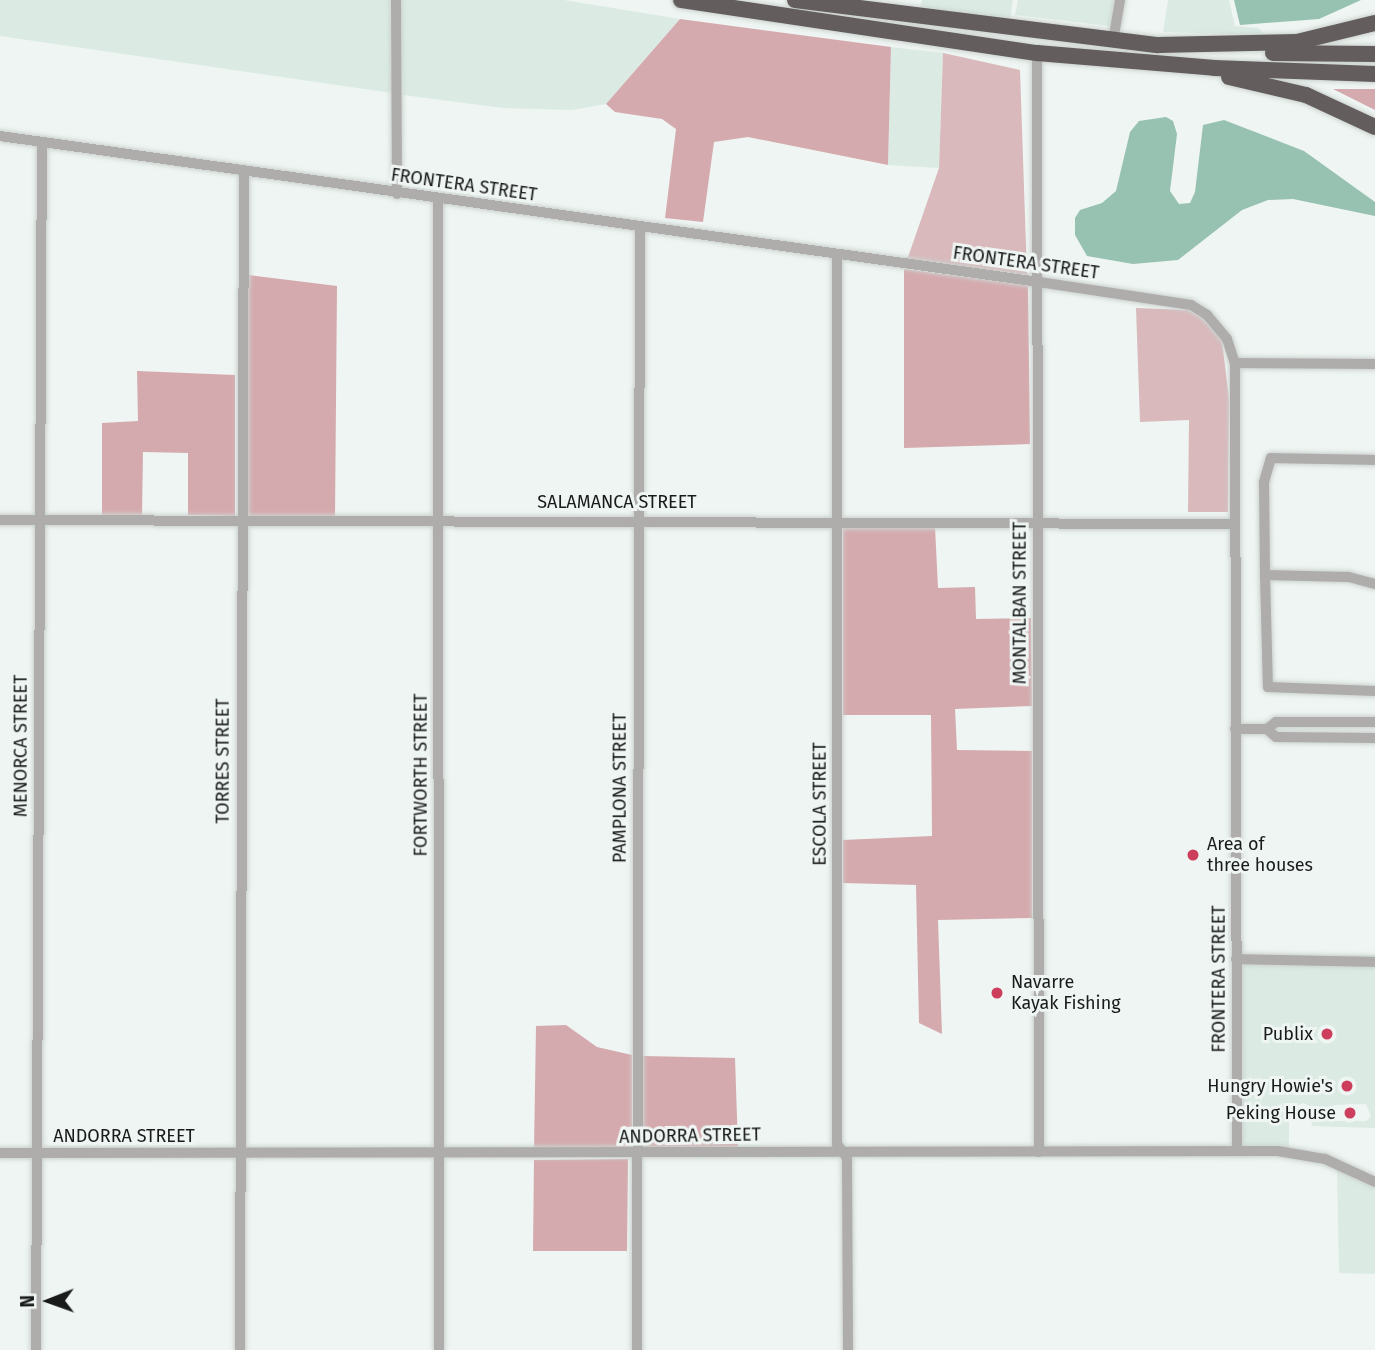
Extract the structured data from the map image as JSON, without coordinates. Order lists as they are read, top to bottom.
{
  "streets": {
    "street": [
      "FRONTERA STREET",
      "SALAMANCA STREET",
      "MONTALBAN STREET",
      "MENORCA STREET",
      "TORRES STREET",
      "FORTWORTH STREET",
      "PAMPLONA STREET",
      "ESCOLA STREET",
      "ANDORRA STREET"
    ]
  },
  "crossings": [
    ["FRONTERA STREET", "SALAMANCA STREET"],
    ["FRONTERA STREET", "MONTALBAN STREET"],
    ["FRONTERA STREET", "MENORCA STREET"],
    ["FRONTERA STREET", "TORRES STREET"],
    ["FRONTERA STREET", "FORTWORTH STREET"],
    ["FRONTERA STREET", "PAMPLONA STREET"],
    ["FRONTERA STREET", "ESCOLA STREET"],
    ["FRONTERA STREET", "ANDORRA STREET"],
    ["SALAMANCA STREET", "MONTALBAN STREET"],
    ["SALAMANCA STREET", "MENORCA STREET"],
    ["SALAMANCA STREET", "TORRES STREET"],
    ["SALAMANCA STREET", "FORTWORTH STREET"],
    ["SALAMANCA STREET", "PAMPLONA STREET"],
    ["SALAMANCA STREET", "ESCOLA STREET"],
    ["MONTALBAN STREET", "ANDORRA STREET"],
    ["MENORCA STREET", "ANDORRA STREET"],
    ["TORRES STREET", "ANDORRA STREET"],
    ["FORTWORTH STREET", "ANDORRA STREET"],
    ["PAMPLONA STREET", "ANDORRA STREET"],
    ["ESCOLA STREET", "ANDORRA STREET"]
  ],
  "places": [
    "Area of three houses",
    "Navarre Kayak Fishing",
    "Publix",
    "Hungry Howie's",
    "Peking House"
  ],
  "north": "left"
}
